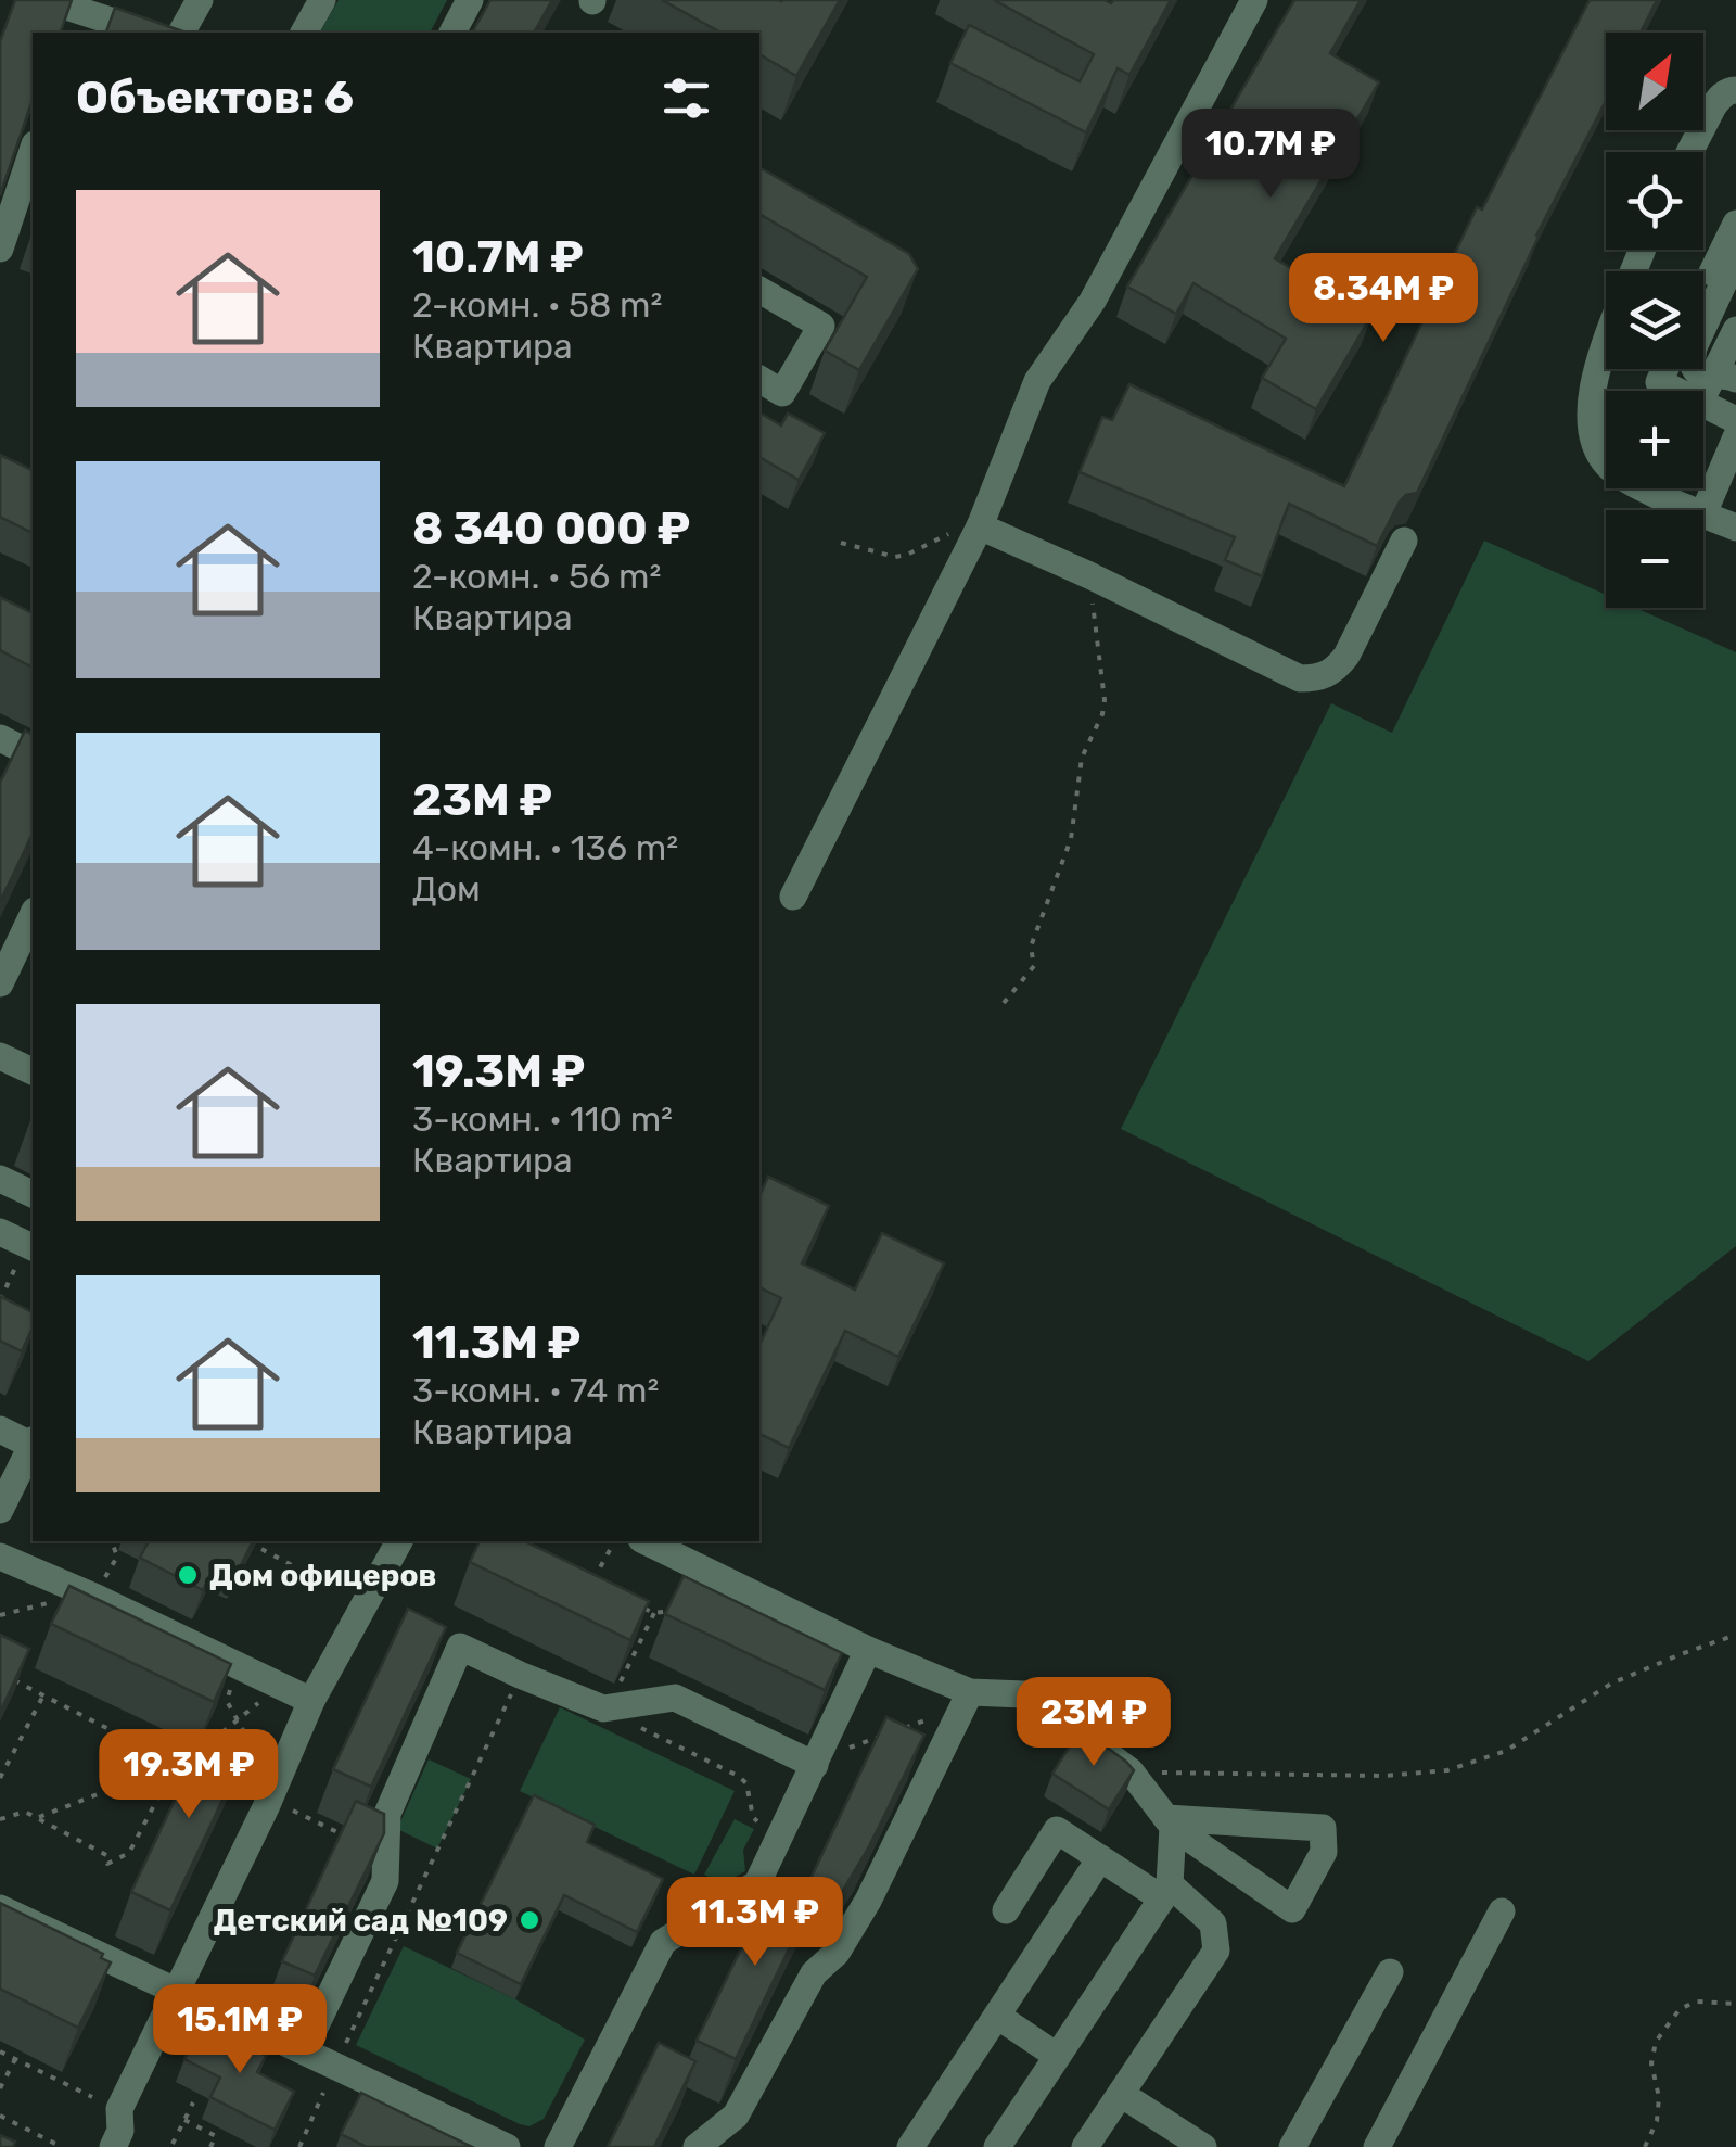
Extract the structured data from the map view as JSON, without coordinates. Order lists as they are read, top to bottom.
{
  "places": ["Дом офицеров", "Детский сад №109"],
  "north": "top right",
  "page": {
    "map_buttons": ["+", "−"],
    "heading": "Объектов: 6",
    "price": [
      "10.7M ₽",
      "8.34M ₽",
      "23M ₽",
      "19.3M ₽",
      "11.3M ₽",
      "15.1M ₽"
    ],
    "list": [
      {
        "name": "10.7M ₽",
        "note": "2-комн. · 58 m² · Квартира"
      },
      {
        "name": "8 340 000 ₽",
        "note": "2-комн. · 56 m² · Квартира"
      },
      {
        "name": "23M ₽",
        "note": "4-комн. · 136 m² · Дом"
      },
      {
        "name": "19.3M ₽",
        "note": "3-комн. · 110 m² · Квартира"
      },
      {
        "name": "11.3M ₽",
        "note": "3-комн. · 74 m² · Квартира"
      }
    ]
  }
}
